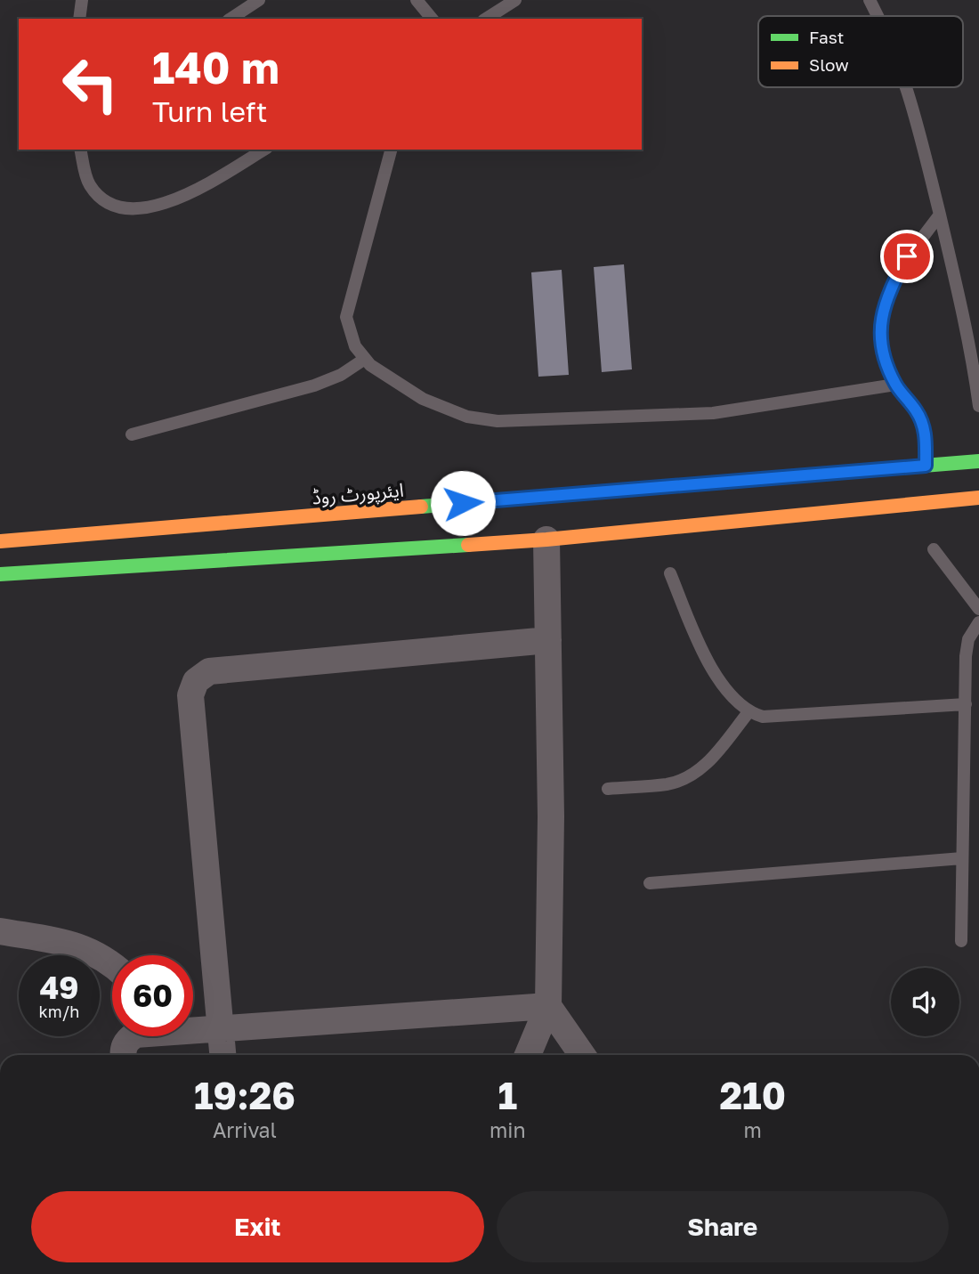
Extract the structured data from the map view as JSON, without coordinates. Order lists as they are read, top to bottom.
{
  "streets": {
    "main road": ["ایئرپورٹ روڈ"]
  },
  "legend": ["Fast", "Slow"],
  "page": {
    "turn": ["140 m", "Turn left"],
    "speed": "49 km/h",
    "limit": "60",
    "eta": [
      "19:26",
      "Arrival",
      "1",
      "min",
      "210",
      "m"
    ],
    "buttons": ["Exit", "Share"]
  }
}
